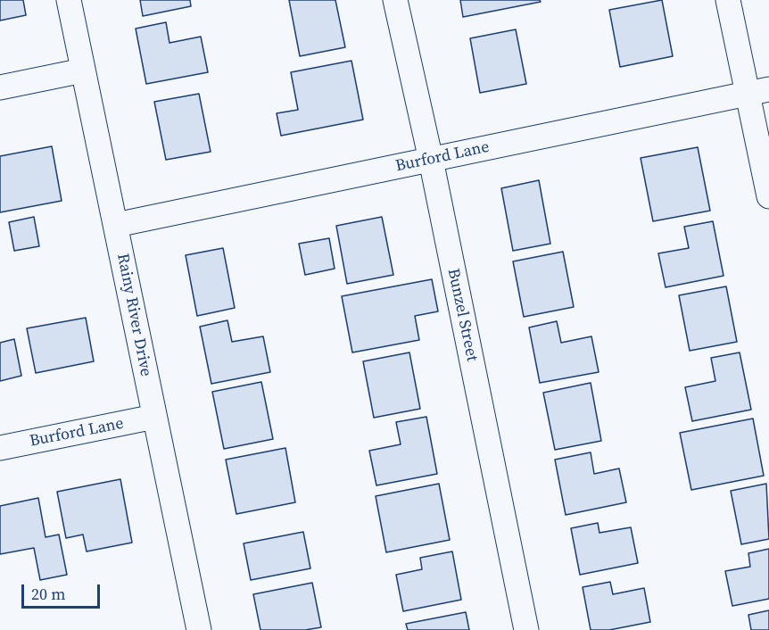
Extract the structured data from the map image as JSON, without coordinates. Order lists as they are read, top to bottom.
{
  "streets": {
    "street": ["Burford Lane", "Rainy River Drive", "Bunzel Street"]
  },
  "crossings": [
    ["Burford Lane", "Rainy River Drive"],
    ["Burford Lane", "Bunzel Street"]
  ],
  "scale_bar": "20 m"
}
